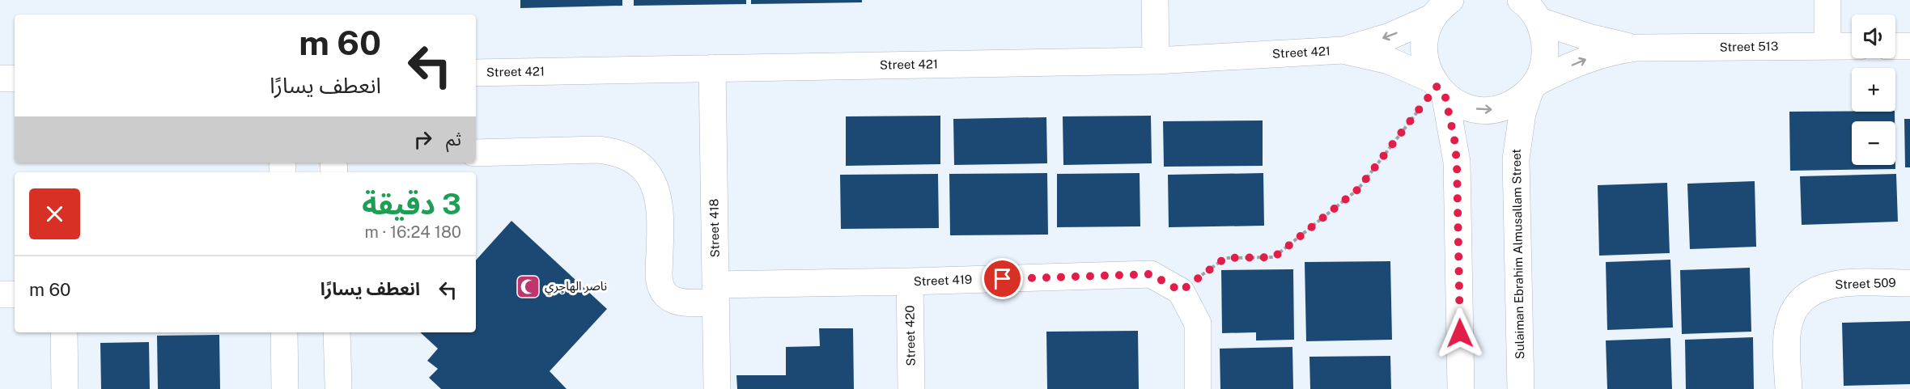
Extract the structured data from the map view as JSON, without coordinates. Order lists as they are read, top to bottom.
{
  "streets": {
    "street": [
      "Street 513",
      "Street 421",
      "Street 418",
      "Sulaiman Ebrahim Almusallam Street",
      "Street 419",
      "Street 509",
      "Street 420"
    ]
  },
  "crossings": [
    ["Street 513", "Street 421"],
    ["Street 513", "Sulaiman Ebrahim Almusallam Street"],
    ["Street 421", "Street 418"],
    ["Street 421", "Sulaiman Ebrahim Almusallam Street"],
    ["Street 418", "Street 419"],
    ["Street 419", "Street 420"]
  ],
  "places": {
    "mosque": ["ناصر الهاجري"]
  },
  "page": {
    "map_buttons": ["+", "−"],
    "turn": ["60 m", "انعطف يسارًا"],
    "then": "ثم",
    "heading": ["3 دقيقة", "180 m · 16:24"],
    "list": [
      {
        "name": "انعطف يسارًا",
        "value": "60 m"
      }
    ]
  }
}
